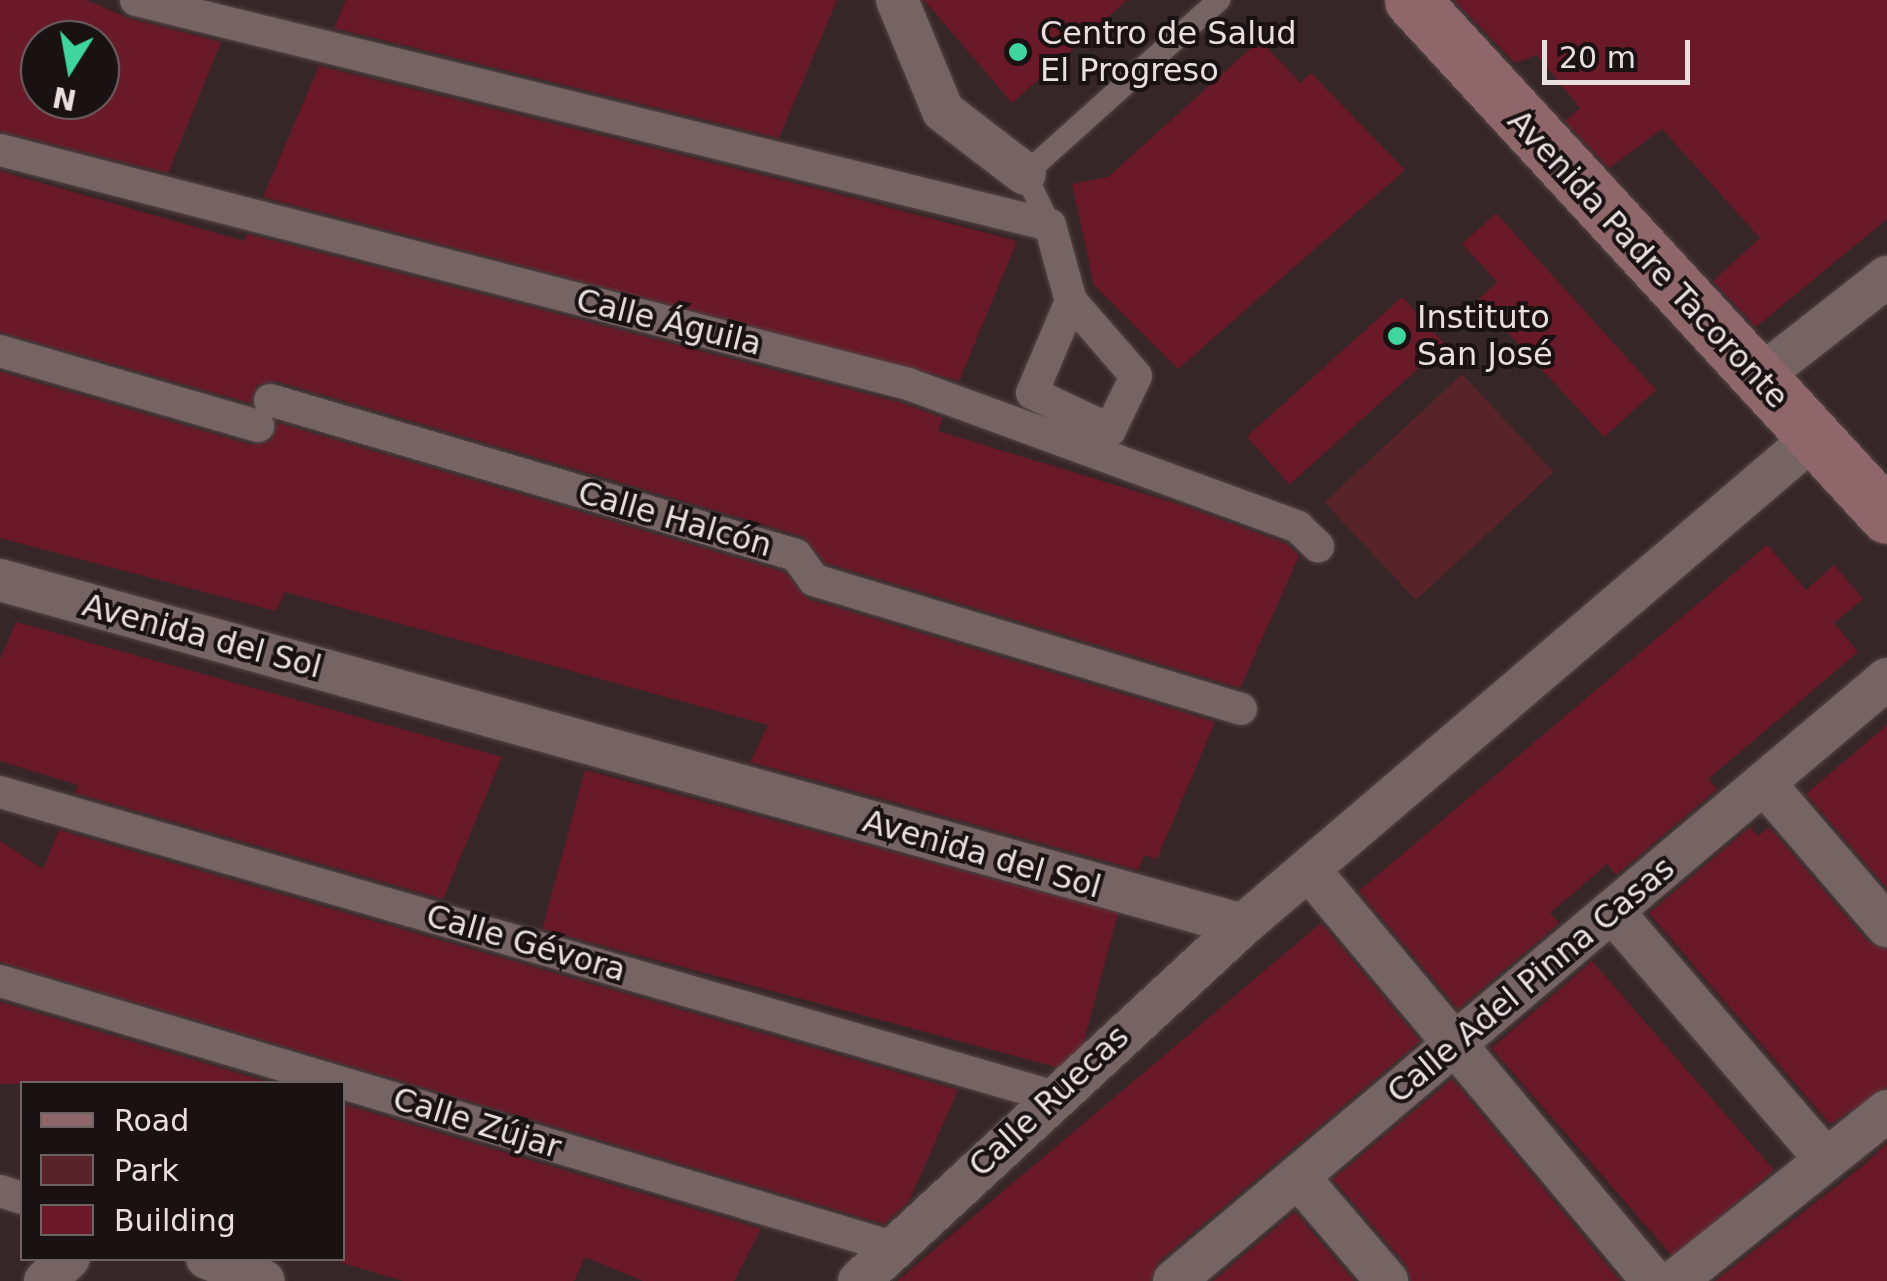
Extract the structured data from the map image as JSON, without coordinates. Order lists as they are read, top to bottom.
{
  "streets": {
    "main road": ["Avenida Padre Tacoronte"],
    "street": [
      "Calle Águila",
      "Calle Halcón",
      "Avenida del Sol",
      "Calle Gévora",
      "Calle Adel Pinna Casas",
      "Calle Ruecas",
      "Calle Zújar"
    ]
  },
  "crossings": [
    ["Avenida del Sol", "Calle Ruecas"],
    ["Calle Gévora", "Calle Ruecas"],
    ["Calle Ruecas", "Calle Zújar"]
  ],
  "places": ["Centro de Salud El Progreso", "Instituto San José"],
  "legend": ["Road", "Park", "Building"],
  "scale_bar": "20 m",
  "north": "bottom"
}
